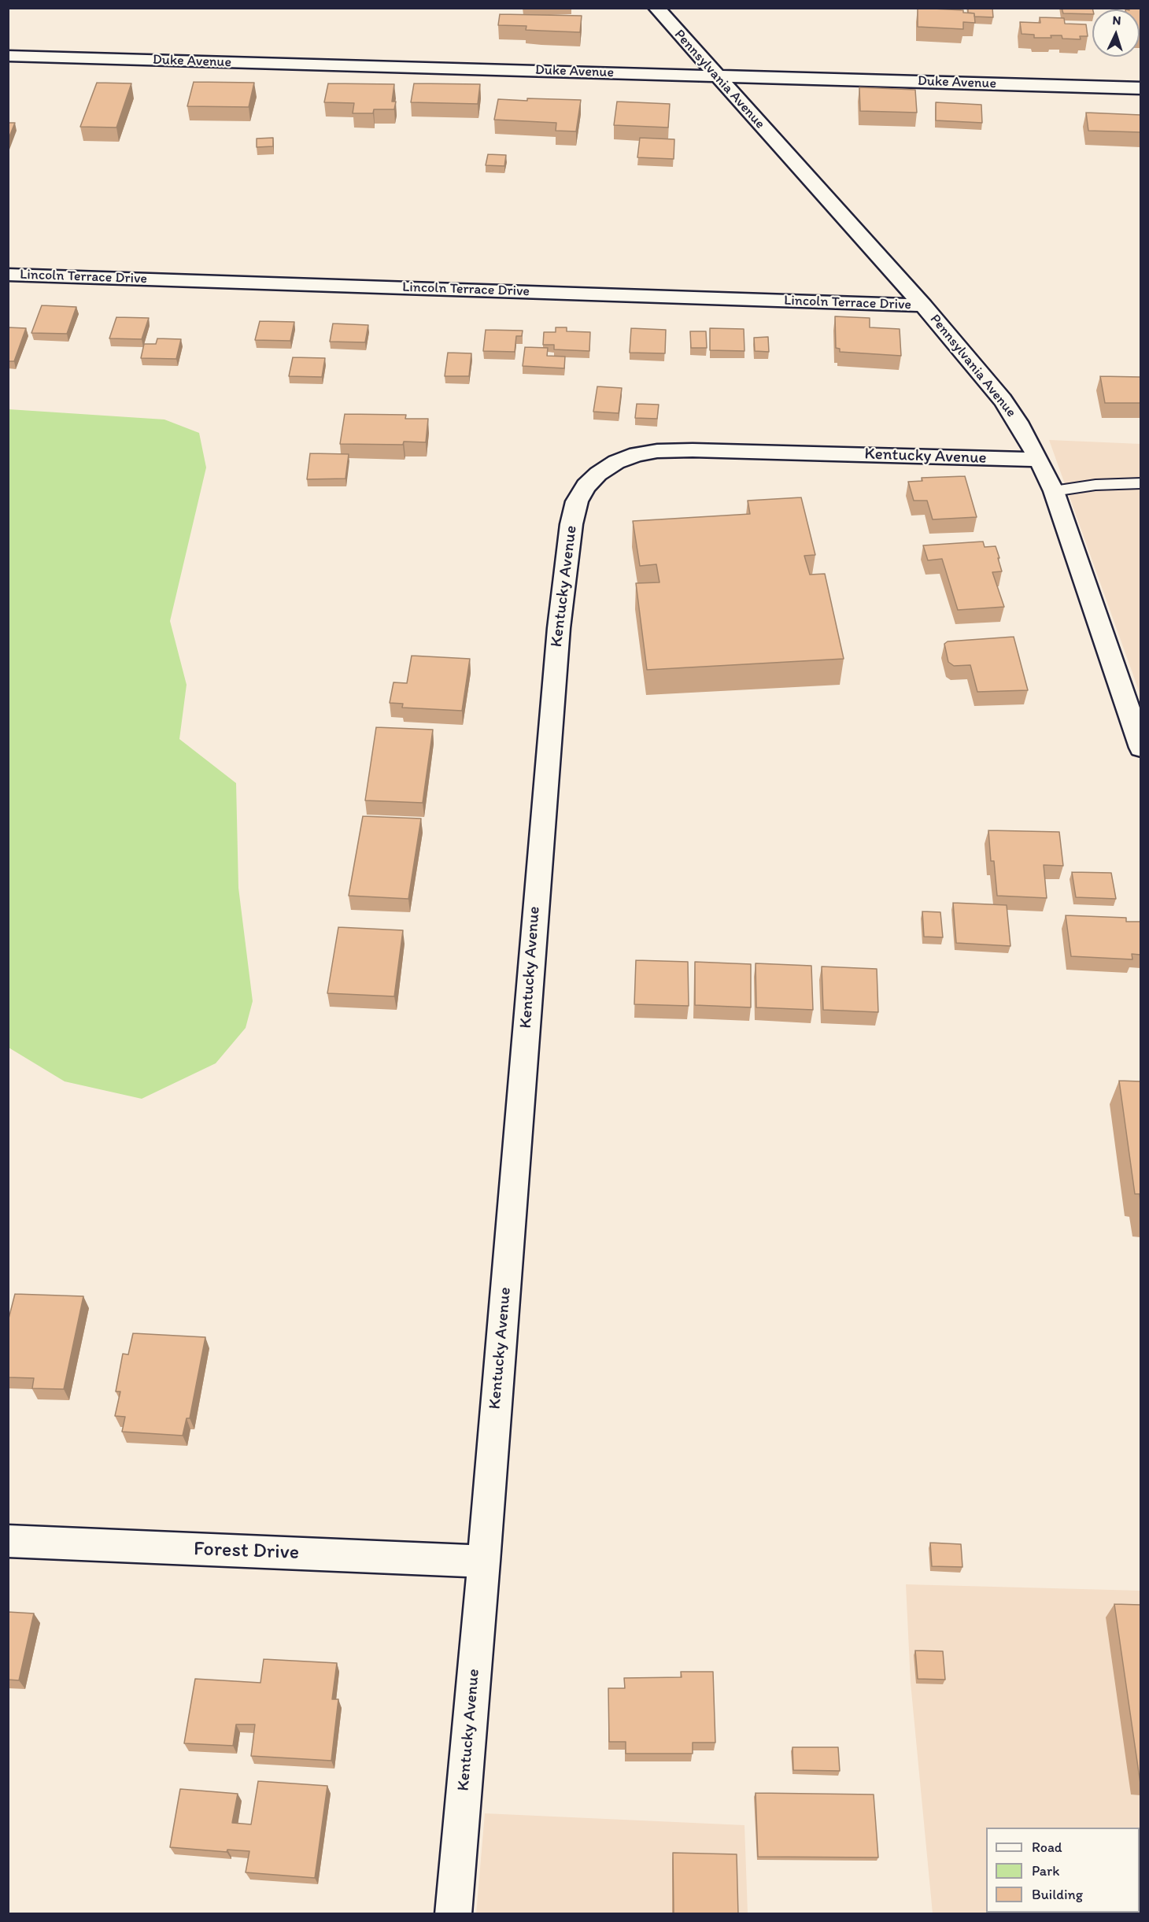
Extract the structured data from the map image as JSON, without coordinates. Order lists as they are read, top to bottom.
{
  "streets": {
    "street": [
      "Duke Avenue",
      "Pennsylvania Avenue",
      "Lincoln Terrace Drive",
      "Kentucky Avenue",
      "Forest Drive"
    ]
  },
  "crossings": [
    ["Duke Avenue", "Pennsylvania Avenue"],
    ["Pennsylvania Avenue", "Lincoln Terrace Drive"],
    ["Pennsylvania Avenue", "Kentucky Avenue"],
    ["Kentucky Avenue", "Forest Drive"]
  ],
  "legend": ["Road", "Park", "Building"],
  "north": "top"
}
